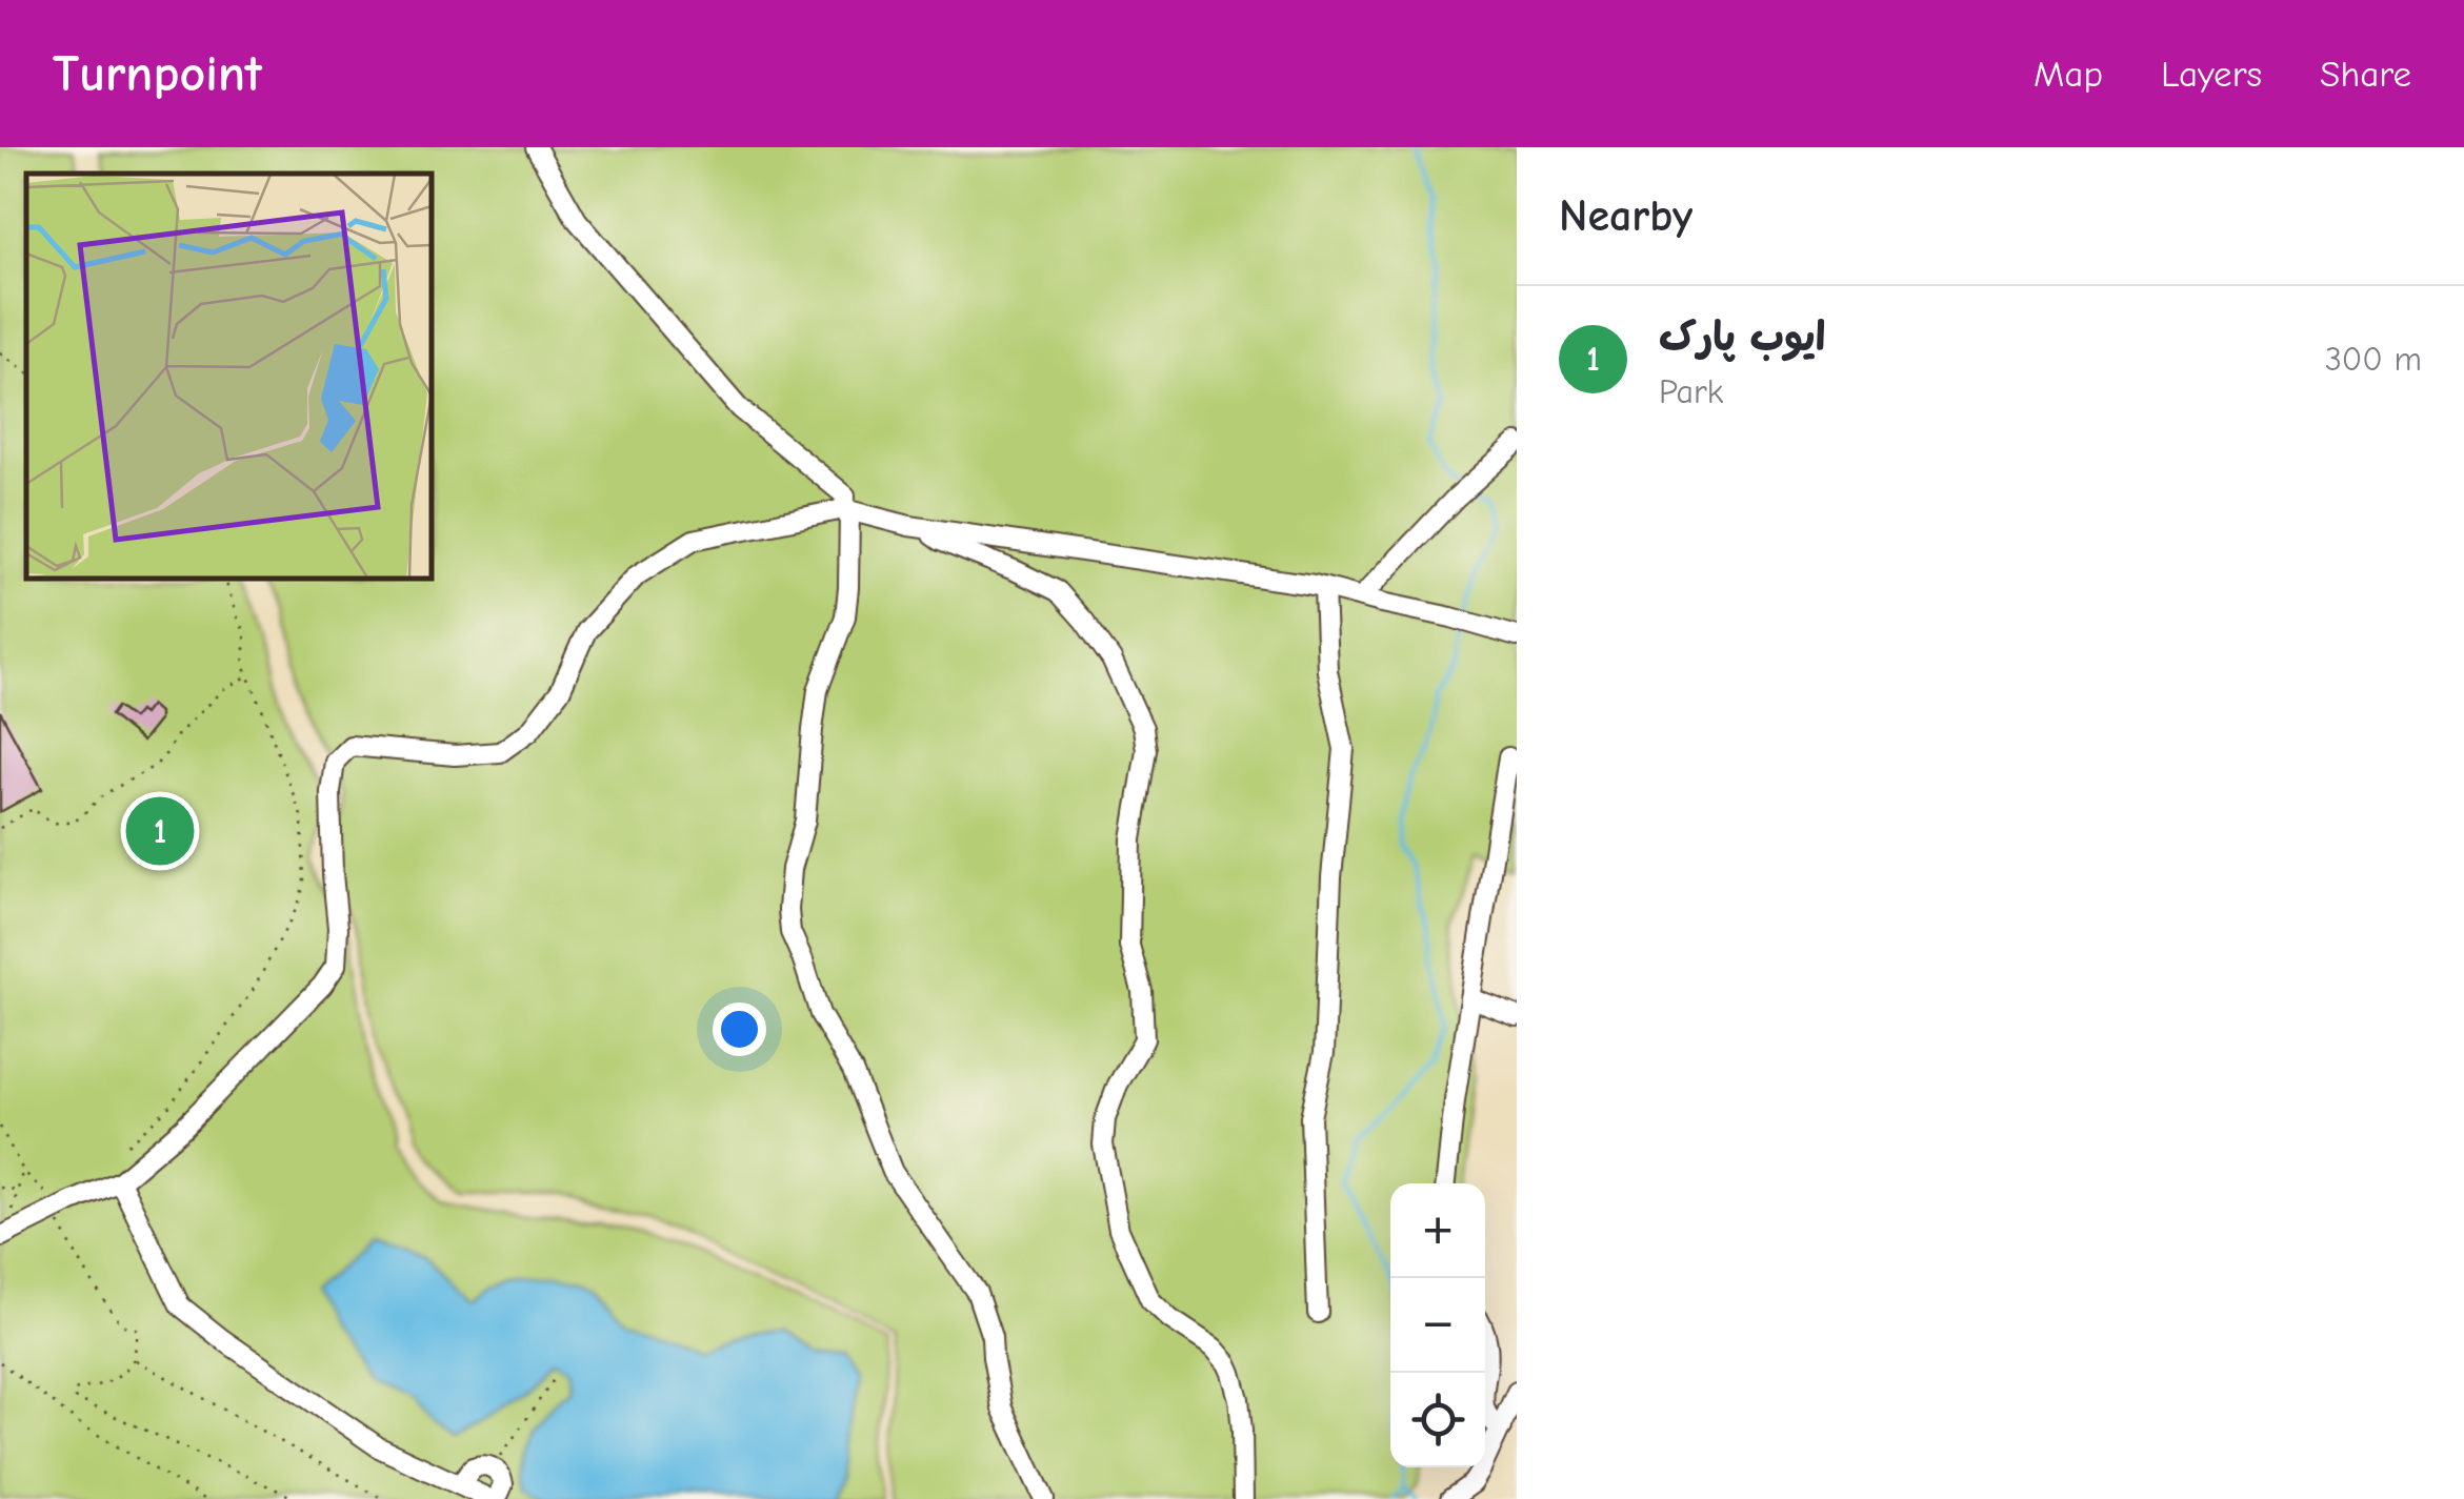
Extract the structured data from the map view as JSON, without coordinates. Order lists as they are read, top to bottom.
{
  "page": {
    "header": "Turnpoint",
    "nav": ["Map", "Layers", "Share"],
    "heading": "Nearby",
    "list": [
      {
        "mark": "1",
        "name": "ایوب پارک",
        "note": "Park",
        "value": "300 m"
      }
    ],
    "pins": "1",
    "map_buttons": ["+", "−"]
  }
}
